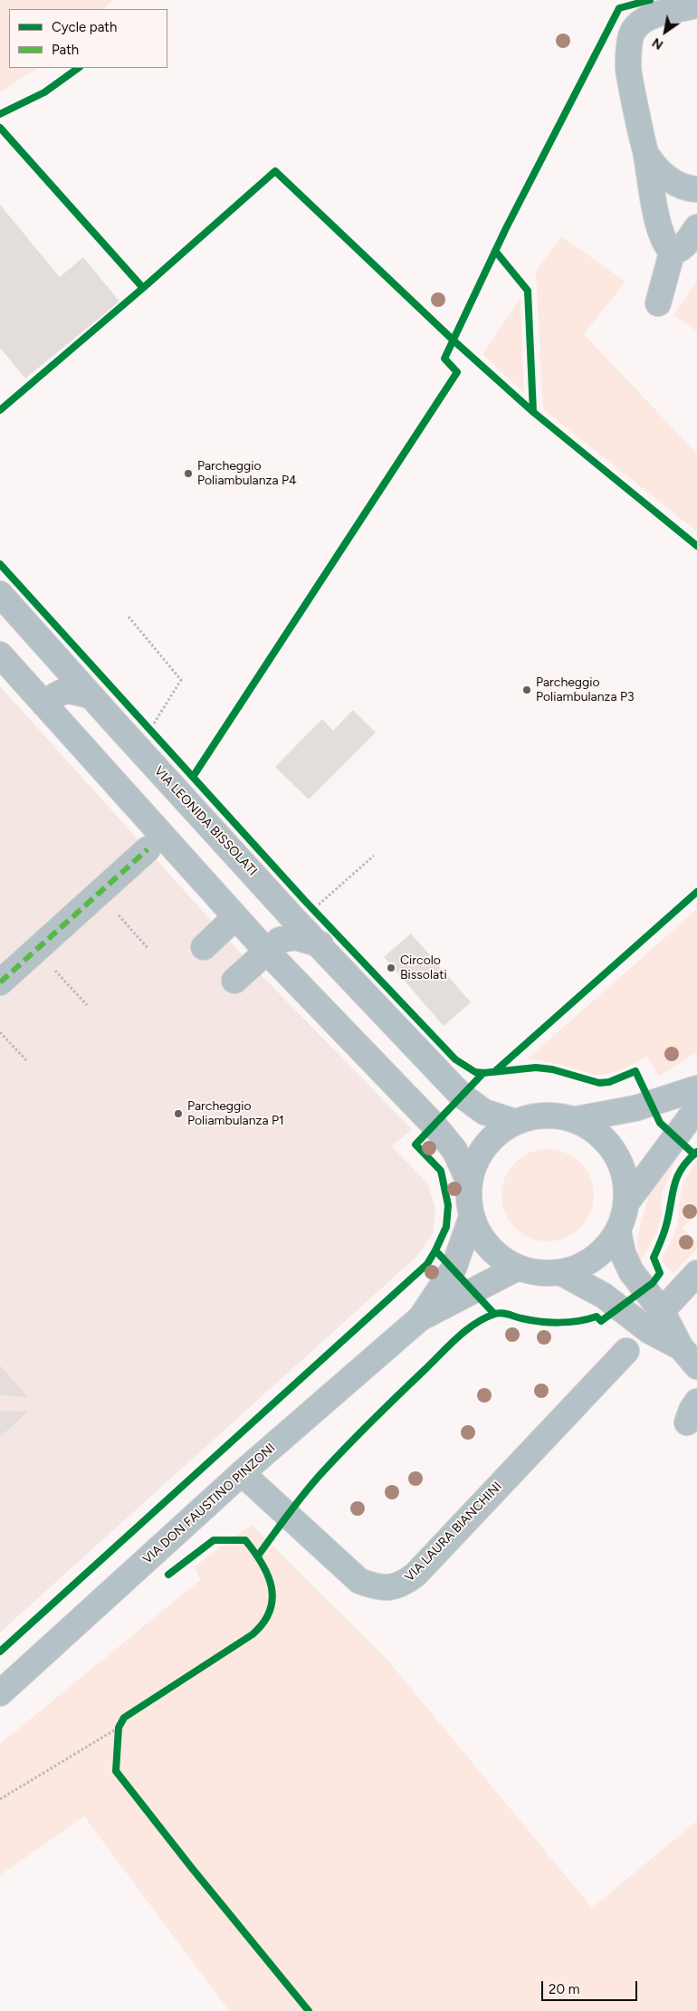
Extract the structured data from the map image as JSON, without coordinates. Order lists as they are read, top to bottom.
{
  "streets": {
    "street": ["VIA LEONIDA BISSOLATI", "VIA DON FAUSTINO PINZONI", "VIA LAURA BIANCHINI"]
  },
  "crossings": [
    ["VIA LEONIDA BISSOLATI", "VIA DON FAUSTINO PINZONI"],
    ["VIA DON FAUSTINO PINZONI", "VIA LAURA BIANCHINI"]
  ],
  "places": [
    "Parcheggio Poliambulanza P4",
    "Parcheggio Poliambulanza P3",
    "Circolo Bissolati",
    "Parcheggio Poliambulanza P1"
  ],
  "legend": ["Cycle path", "Path"],
  "scale_bar": "20 m",
  "north": "bottom left"
}
